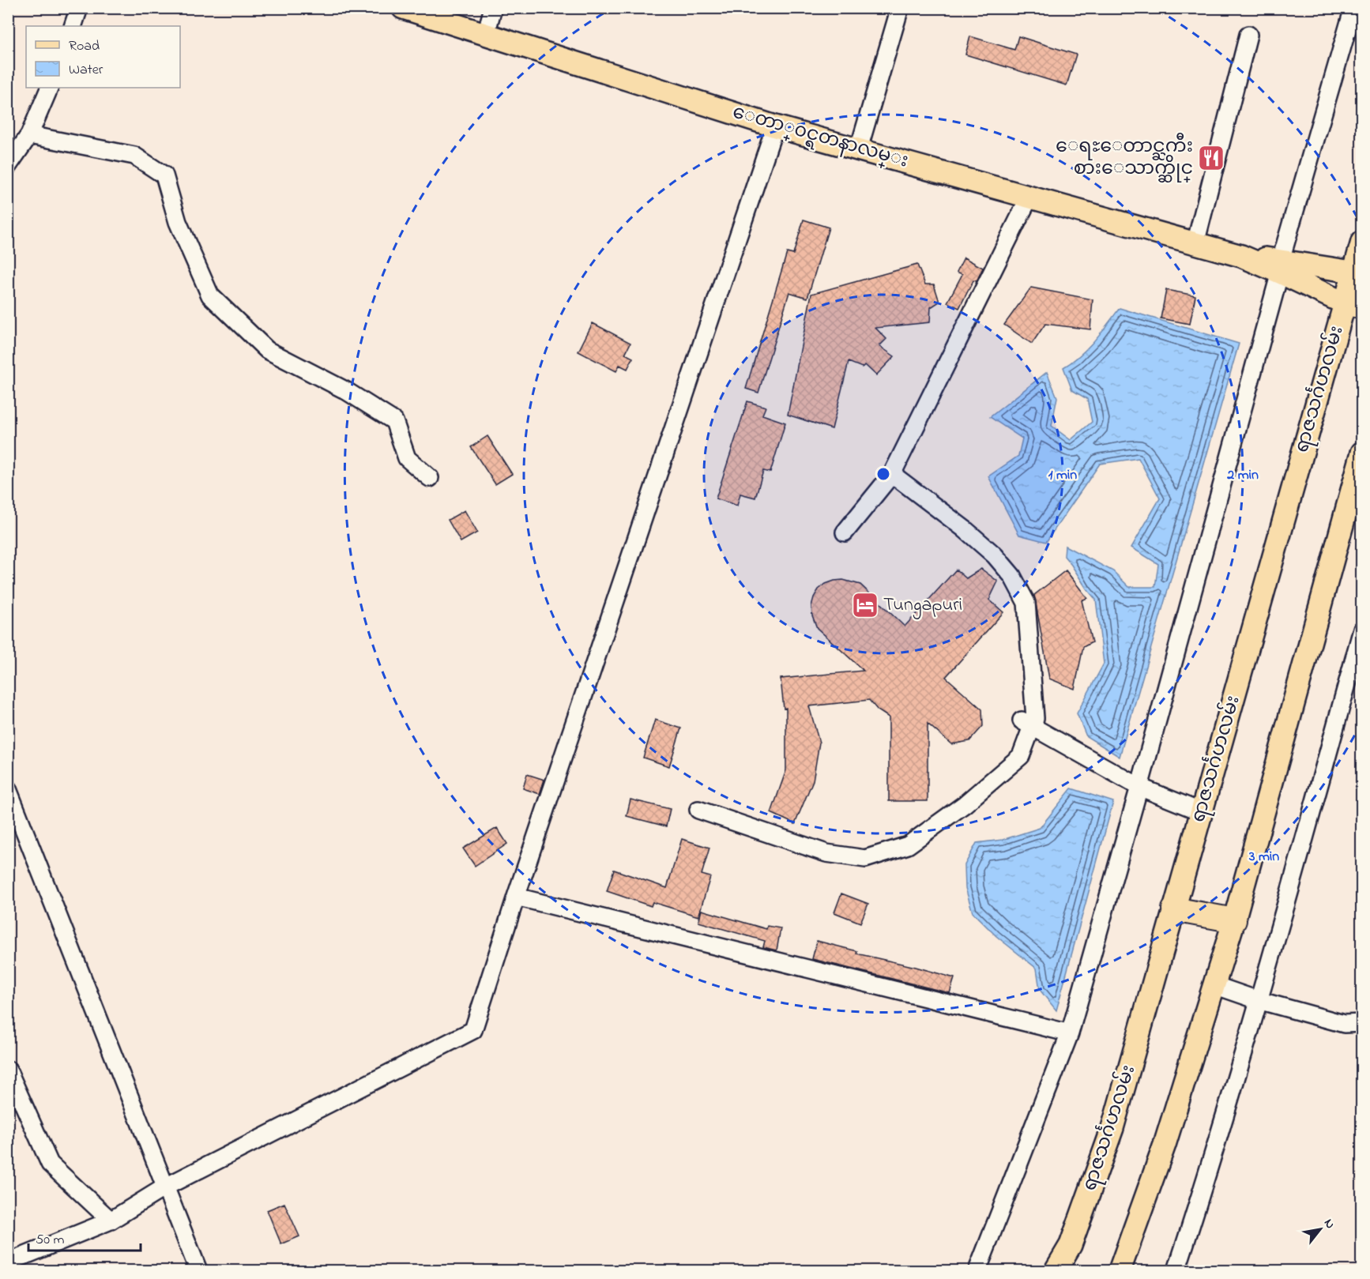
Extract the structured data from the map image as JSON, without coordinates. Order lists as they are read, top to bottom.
{
  "streets": {
    "main road": ["ေတာ္၀င္ရတနာလမ္း", "ရာဇသင်္ဂဟလမ်း"]
  },
  "crossings": [
    ["ေတာ္၀င္ရတနာလမ္း", "ရာဇသင်္ဂဟလမ်း"]
  ],
  "places": {
    "restaurant": ["ေရႊေတာင္ႀကီး စားေသာက္ဆိုင္"],
    "hotel": ["Tungapuri"]
  },
  "legend": ["Road", "Water"],
  "scale_bar": "50 m",
  "north": "top right",
  "rings": ["1 min", "2 min", "3 min"]
}
